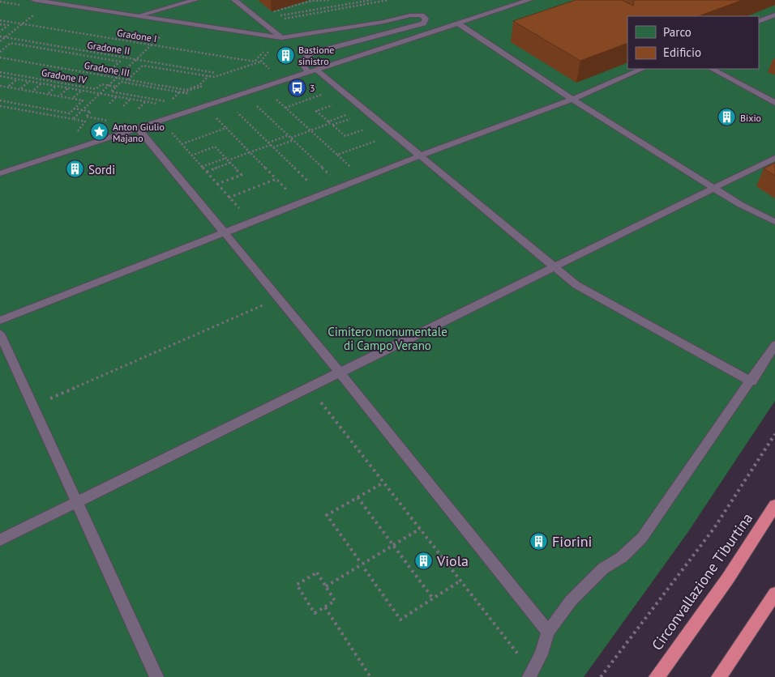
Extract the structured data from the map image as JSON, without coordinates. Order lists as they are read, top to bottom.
{
  "streets": {
    "highway": ["Circonvallazione Tiburtina"],
    "path": [
      "Gradone I",
      "Gradone II",
      "Gradone III",
      "Gradone IV"
    ]
  },
  "parks": ["Cimitero monumentale di Campo Verano"],
  "places": {
    "building": [
      "Bastione sinistro",
      "Bixio",
      "Sordi",
      "Fiorini",
      "Viola"
    ],
    "bus stop": ["3"],
    "place": ["Anton Giulio Majano"]
  },
  "legend": ["Parco", "Edificio"]
}
